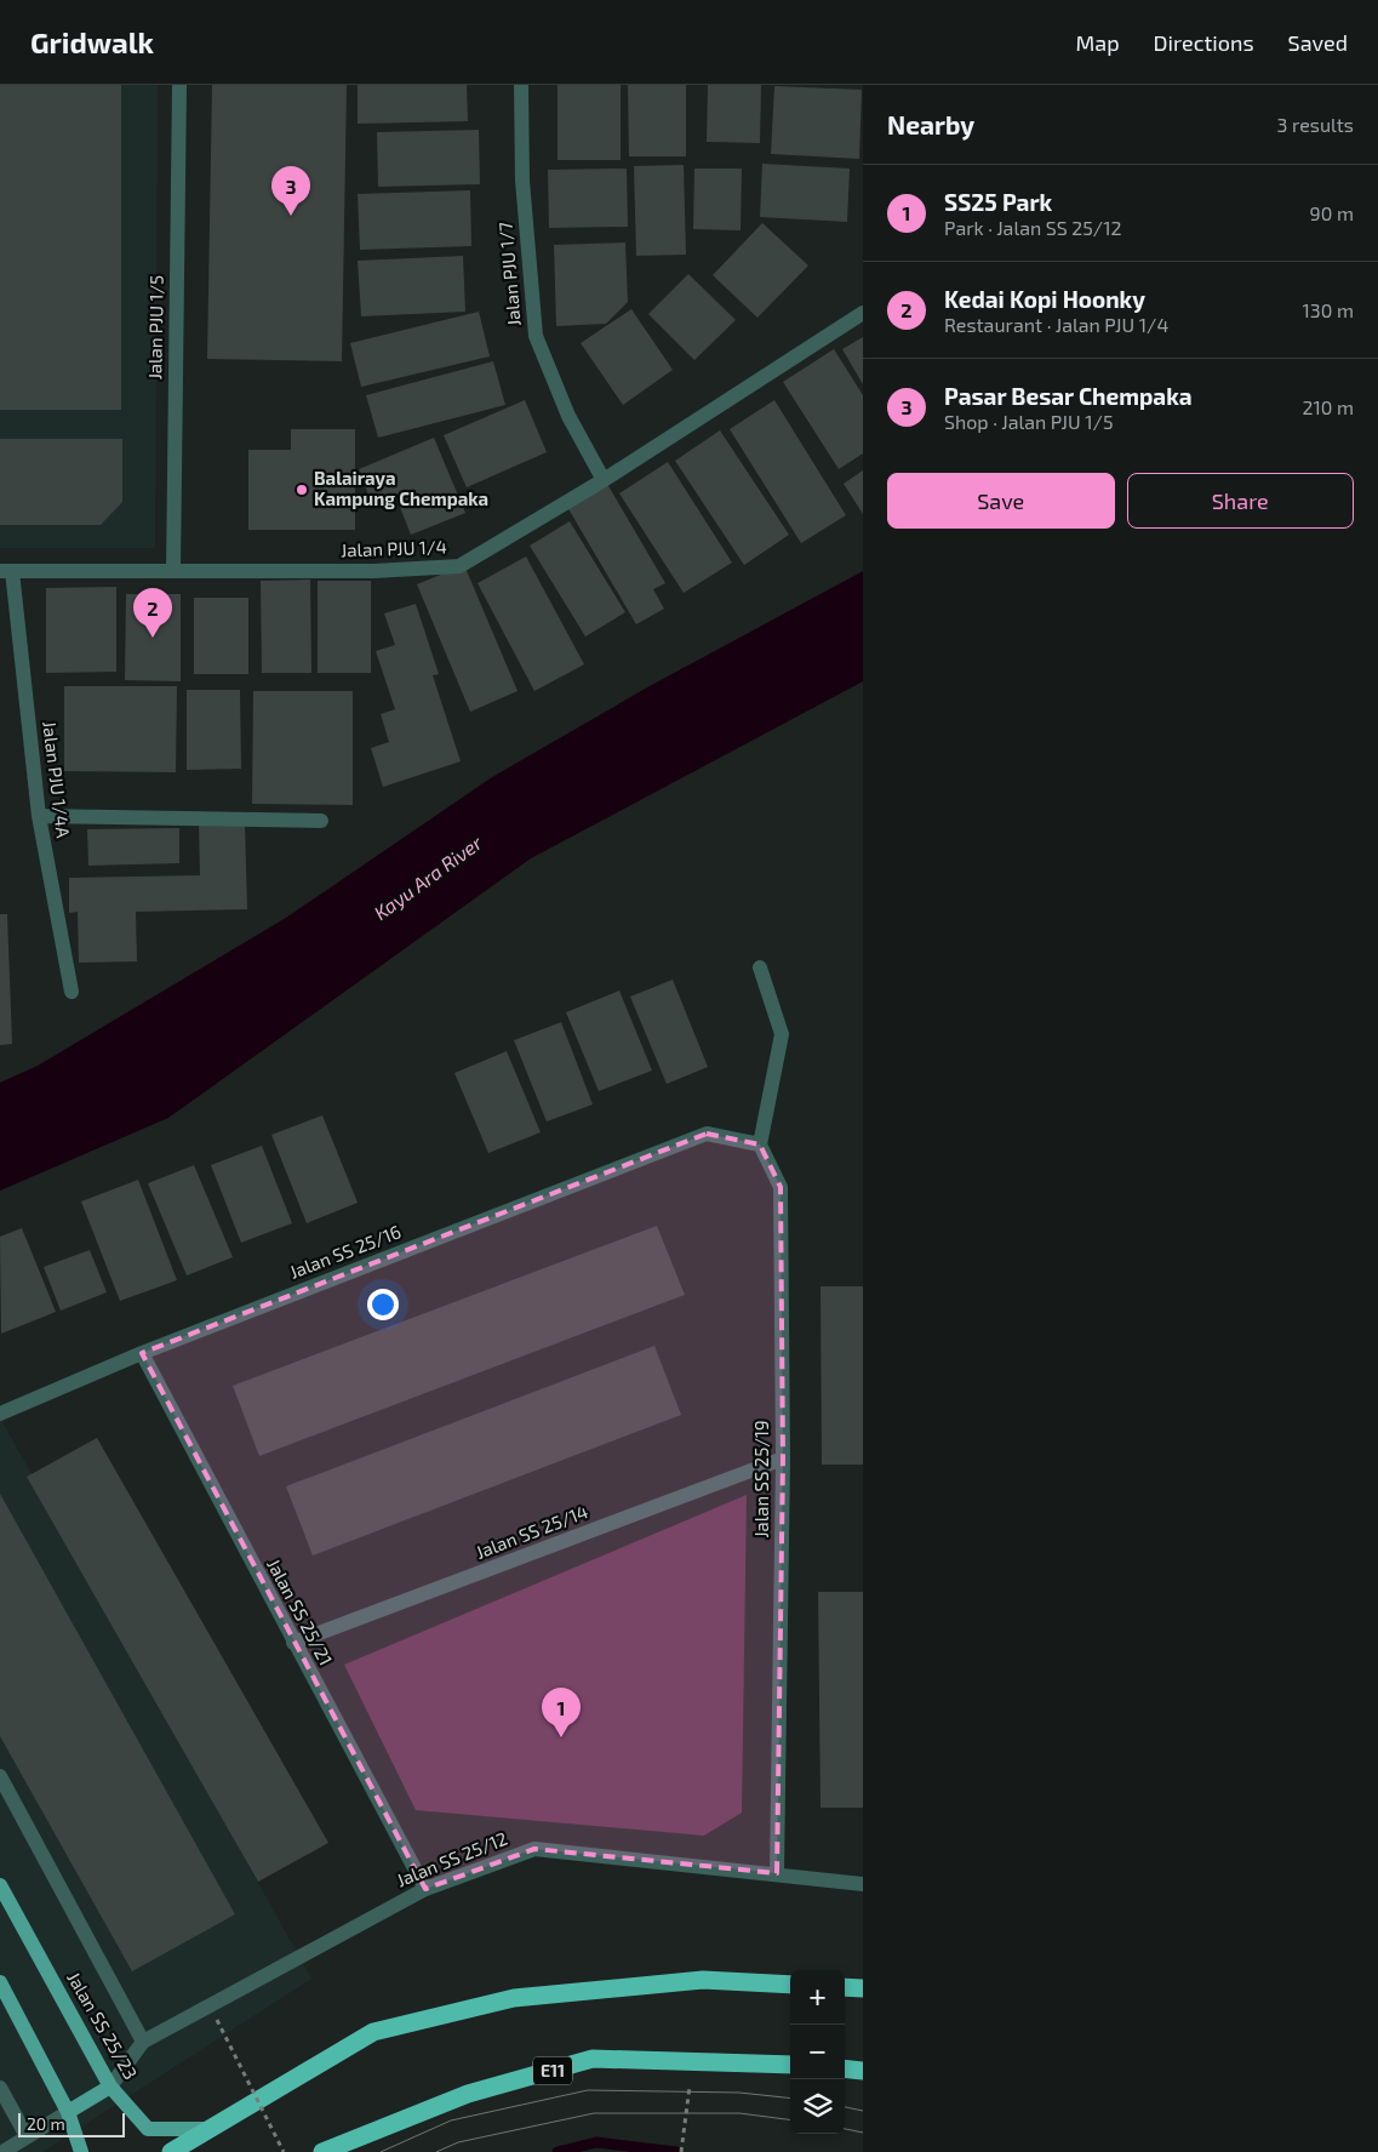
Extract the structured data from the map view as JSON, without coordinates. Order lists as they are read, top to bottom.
{
  "streets": {
    "highway": ["E11"],
    "main road": ["Jalan SS 25/23"],
    "street": [
      "Jalan PJU 1/7",
      "Jalan PJU 1/5",
      "Jalan PJU 1/4",
      "Jalan PJU 1/4A",
      "Jalan SS 25/16",
      "Jalan SS 25/19",
      "Jalan SS 25/14",
      "Jalan SS 25/21",
      "Jalan SS 25/12"
    ]
  },
  "crossings": [
    ["Jalan PJU 1/7", "Jalan PJU 1/4"],
    ["Jalan PJU 1/5", "Jalan PJU 1/4"],
    ["Jalan PJU 1/4", "Jalan PJU 1/4A"],
    ["Jalan SS 25/16", "Jalan SS 25/19"],
    ["Jalan SS 25/16", "Jalan SS 25/21"],
    ["Jalan SS 25/19", "Jalan SS 25/14"],
    ["Jalan SS 25/19", "Jalan SS 25/12"],
    ["Jalan SS 25/14", "Jalan SS 25/21"],
    ["Jalan SS 25/21", "Jalan SS 25/12"],
    ["Jalan SS 25/12", "Jalan SS 25/23"]
  ],
  "water": ["Kayu Ara River"],
  "places": ["Balairaya Kampung Chempaka"],
  "scale_bar": "20 m",
  "page": {
    "header": "Gridwalk",
    "nav": ["Map", "Directions", "Saved"],
    "heading": ["Nearby", "3 results"],
    "list": [
      {
        "mark": "1",
        "name": "SS25 Park",
        "note": "Park · Jalan SS 25/12",
        "value": "90 m"
      },
      {
        "mark": "2",
        "name": "Kedai Kopi Hoonky",
        "note": "Restaurant · Jalan PJU 1/4",
        "value": "130 m"
      },
      {
        "mark": "3",
        "name": "Pasar Besar Chempaka",
        "note": "Shop · Jalan PJU 1/5",
        "value": "210 m"
      }
    ],
    "pins": ["3", "2", "1"],
    "buttons": ["Save", "Share"],
    "map_buttons": ["+", "−"],
    "scale": "20 m"
  }
}
